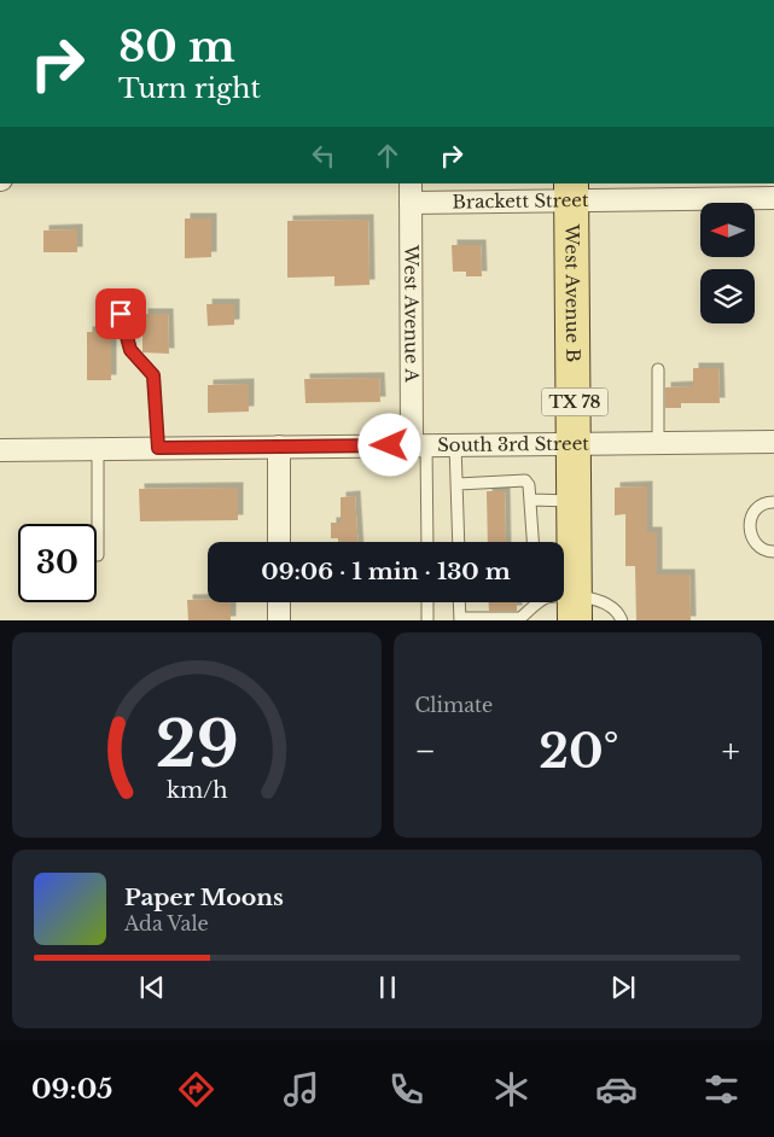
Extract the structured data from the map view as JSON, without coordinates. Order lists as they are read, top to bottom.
{
  "streets": {
    "main road": ["West Avenue B", "TX 78"],
    "street": ["Brackett Street", "West Avenue A", "South 3rd Street"]
  },
  "crossings": [
    ["Brackett Street", "West Avenue B"],
    ["Brackett Street", "West Avenue A"],
    ["West Avenue B", "South 3rd Street"],
    ["West Avenue A", "South 3rd Street"]
  ],
  "north": "left",
  "page": {
    "turn": ["80 m", "Turn right"],
    "limit": "30",
    "trip": "09:06 · 1 min · 130 m",
    "tile": "Climate",
    "heat": ["−", "20°", "+"],
    "song": ["Paper Moons", "Ada Vale"],
    "tabs": "09:05",
    "gauge": ["29", "km/h"]
  }
}
